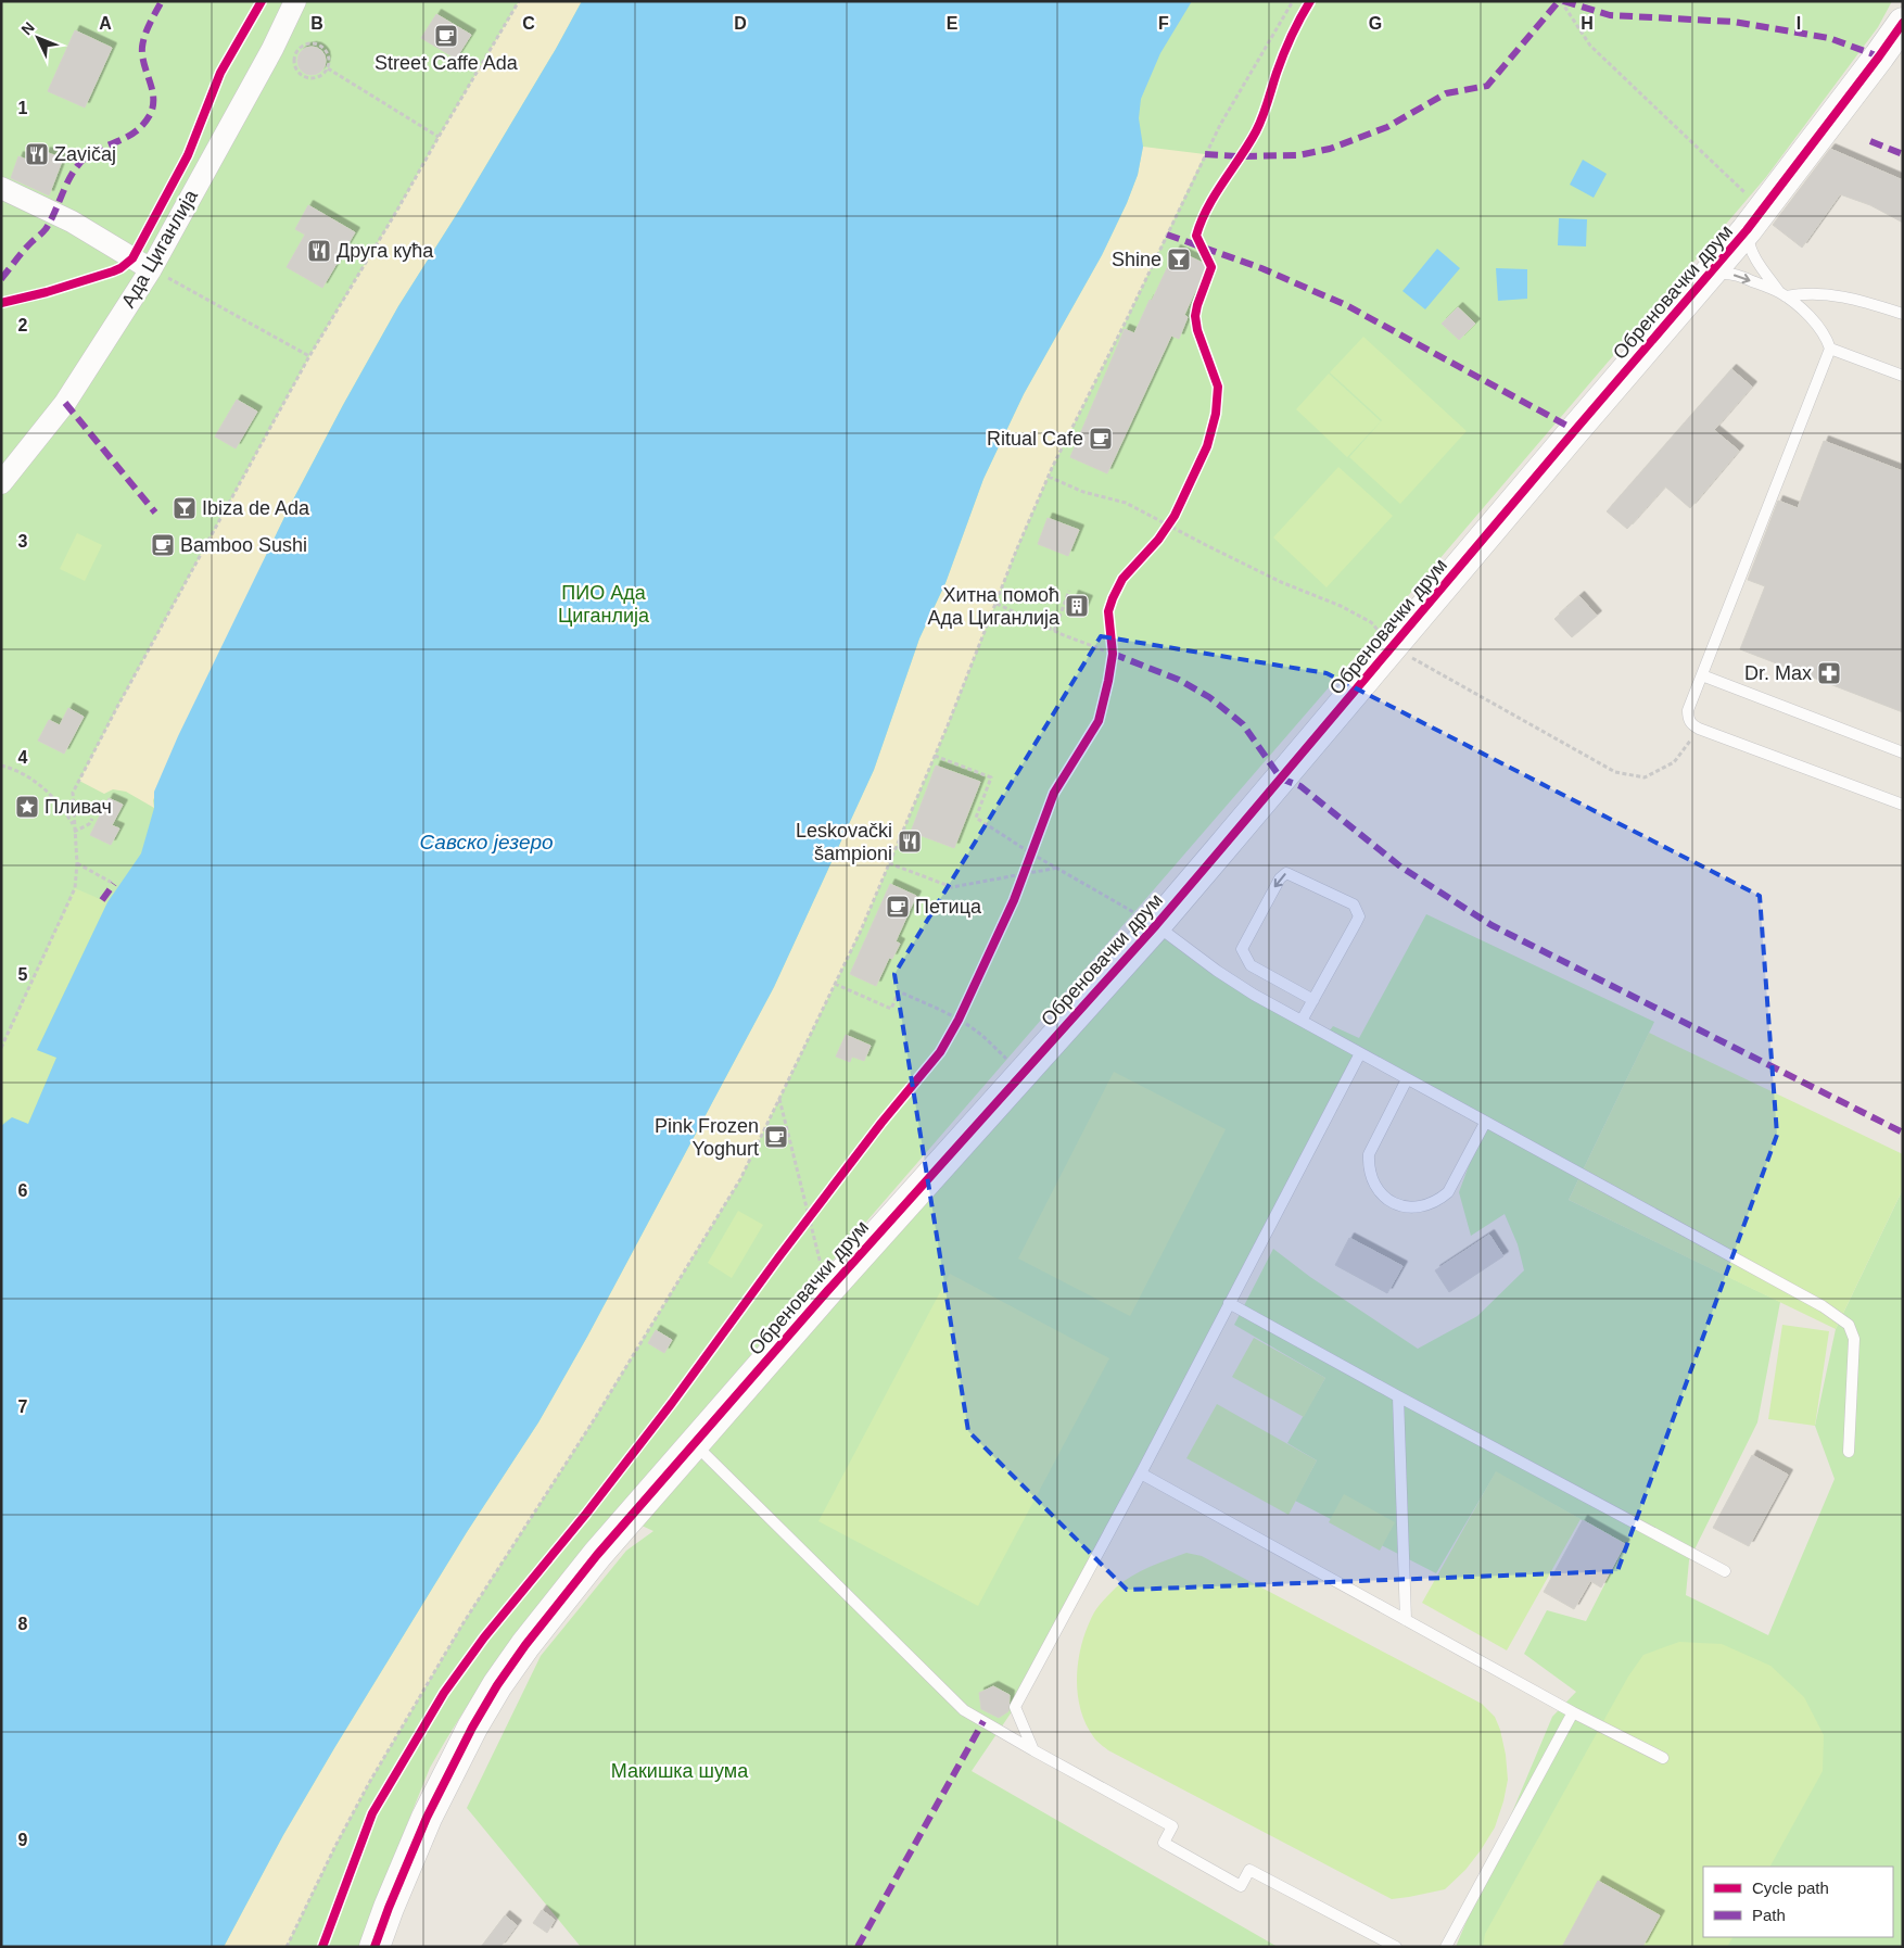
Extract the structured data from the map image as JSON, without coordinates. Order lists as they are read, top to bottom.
{
  "streets": {
    "street": ["Ада Циганлија", "Обреновачки друм"]
  },
  "water": ["Савско језеро"],
  "parks": ["ПИО Ада Циганлија", "Макишка шума"],
  "places": {
    "cafe": [
      "Street Caffe Ada",
      "Ritual Cafe",
      "Bamboo Sushi",
      "Петица",
      "Pink Frozen Yoghurt"
    ],
    "restaurant": ["Zavičaj", "Друга кућа", "Leskovački šampioni"],
    "bar": ["Shine", "Ibiza de Ada"],
    "building": ["Хитна помоћ Ада Циганлија"],
    "pharmacy": ["Dr. Max"],
    "place": ["Пливач"]
  },
  "legend": ["Cycle path", "Path"],
  "north": "top left",
  "grid": {
    "columns": [
      "A",
      "B",
      "C",
      "D",
      "E",
      "F",
      "G",
      "H",
      "I"
    ],
    "rows": [
      "1",
      "2",
      "3",
      "4",
      "5",
      "6",
      "7",
      "8",
      "9"
    ]
  }
}
